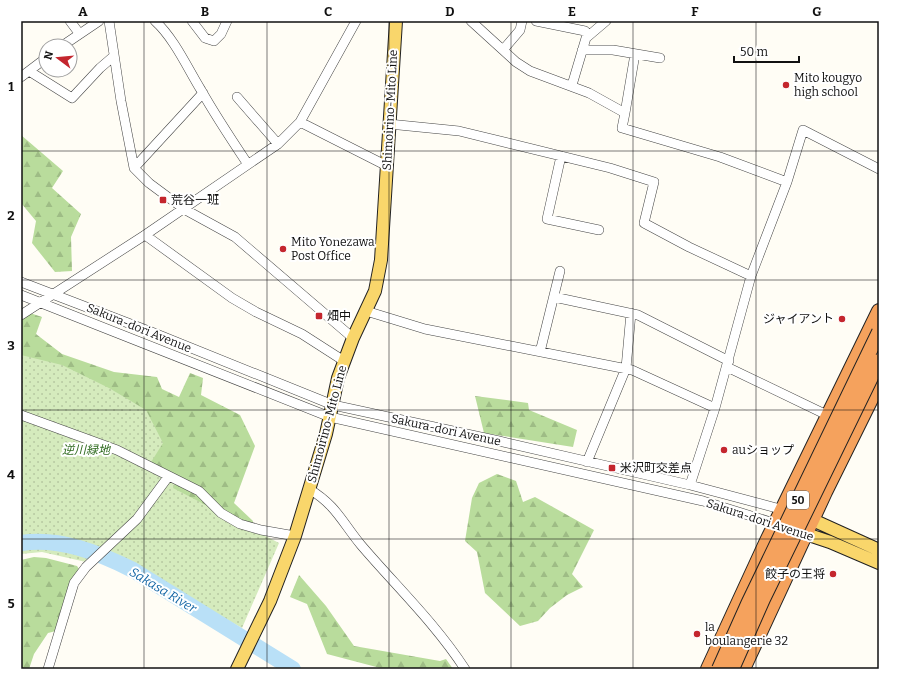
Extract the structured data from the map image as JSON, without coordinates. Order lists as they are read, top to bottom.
{
  "streets": {
    "highway": ["50"],
    "main road": ["Shimoirino-Mito Line", "Sakura-dori Avenue"]
  },
  "crossings": [
    ["Shimoirino-Mito Line", "Sakura-dori Avenue"]
  ],
  "water": ["Sakasa River"],
  "parks": ["逆川緑地"],
  "places": {
    "other": [
      "Mito kougyo high school",
      "Mito Yonezawa Post Office",
      "ジャイアント",
      "auショップ",
      "餃子の王将",
      "la boulangerie 32"
    ],
    "transit": ["荒谷一班", "畑中", "米沢町交差点"]
  },
  "scale_bar": "50 m",
  "north": "left",
  "grid": {
    "columns": [
      "A",
      "B",
      "C",
      "D",
      "E",
      "F",
      "G"
    ],
    "rows": [
      "1",
      "2",
      "3",
      "4",
      "5"
    ]
  }
}
